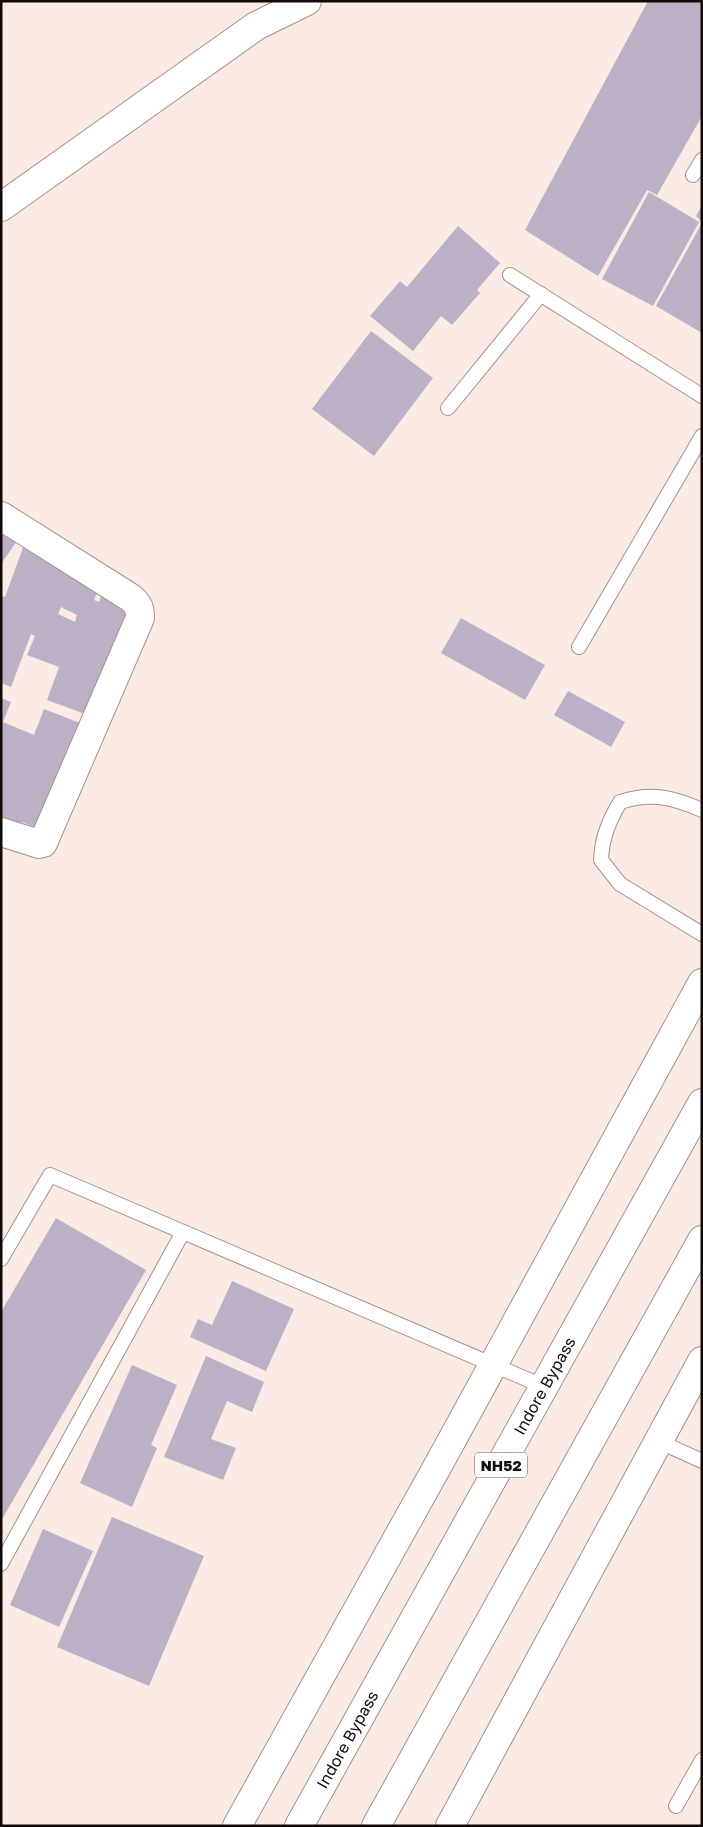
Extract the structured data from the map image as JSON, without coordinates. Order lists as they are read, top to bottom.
{
  "streets": {
    "main road": ["Indore Bypass", "NH52"]
  }
}
